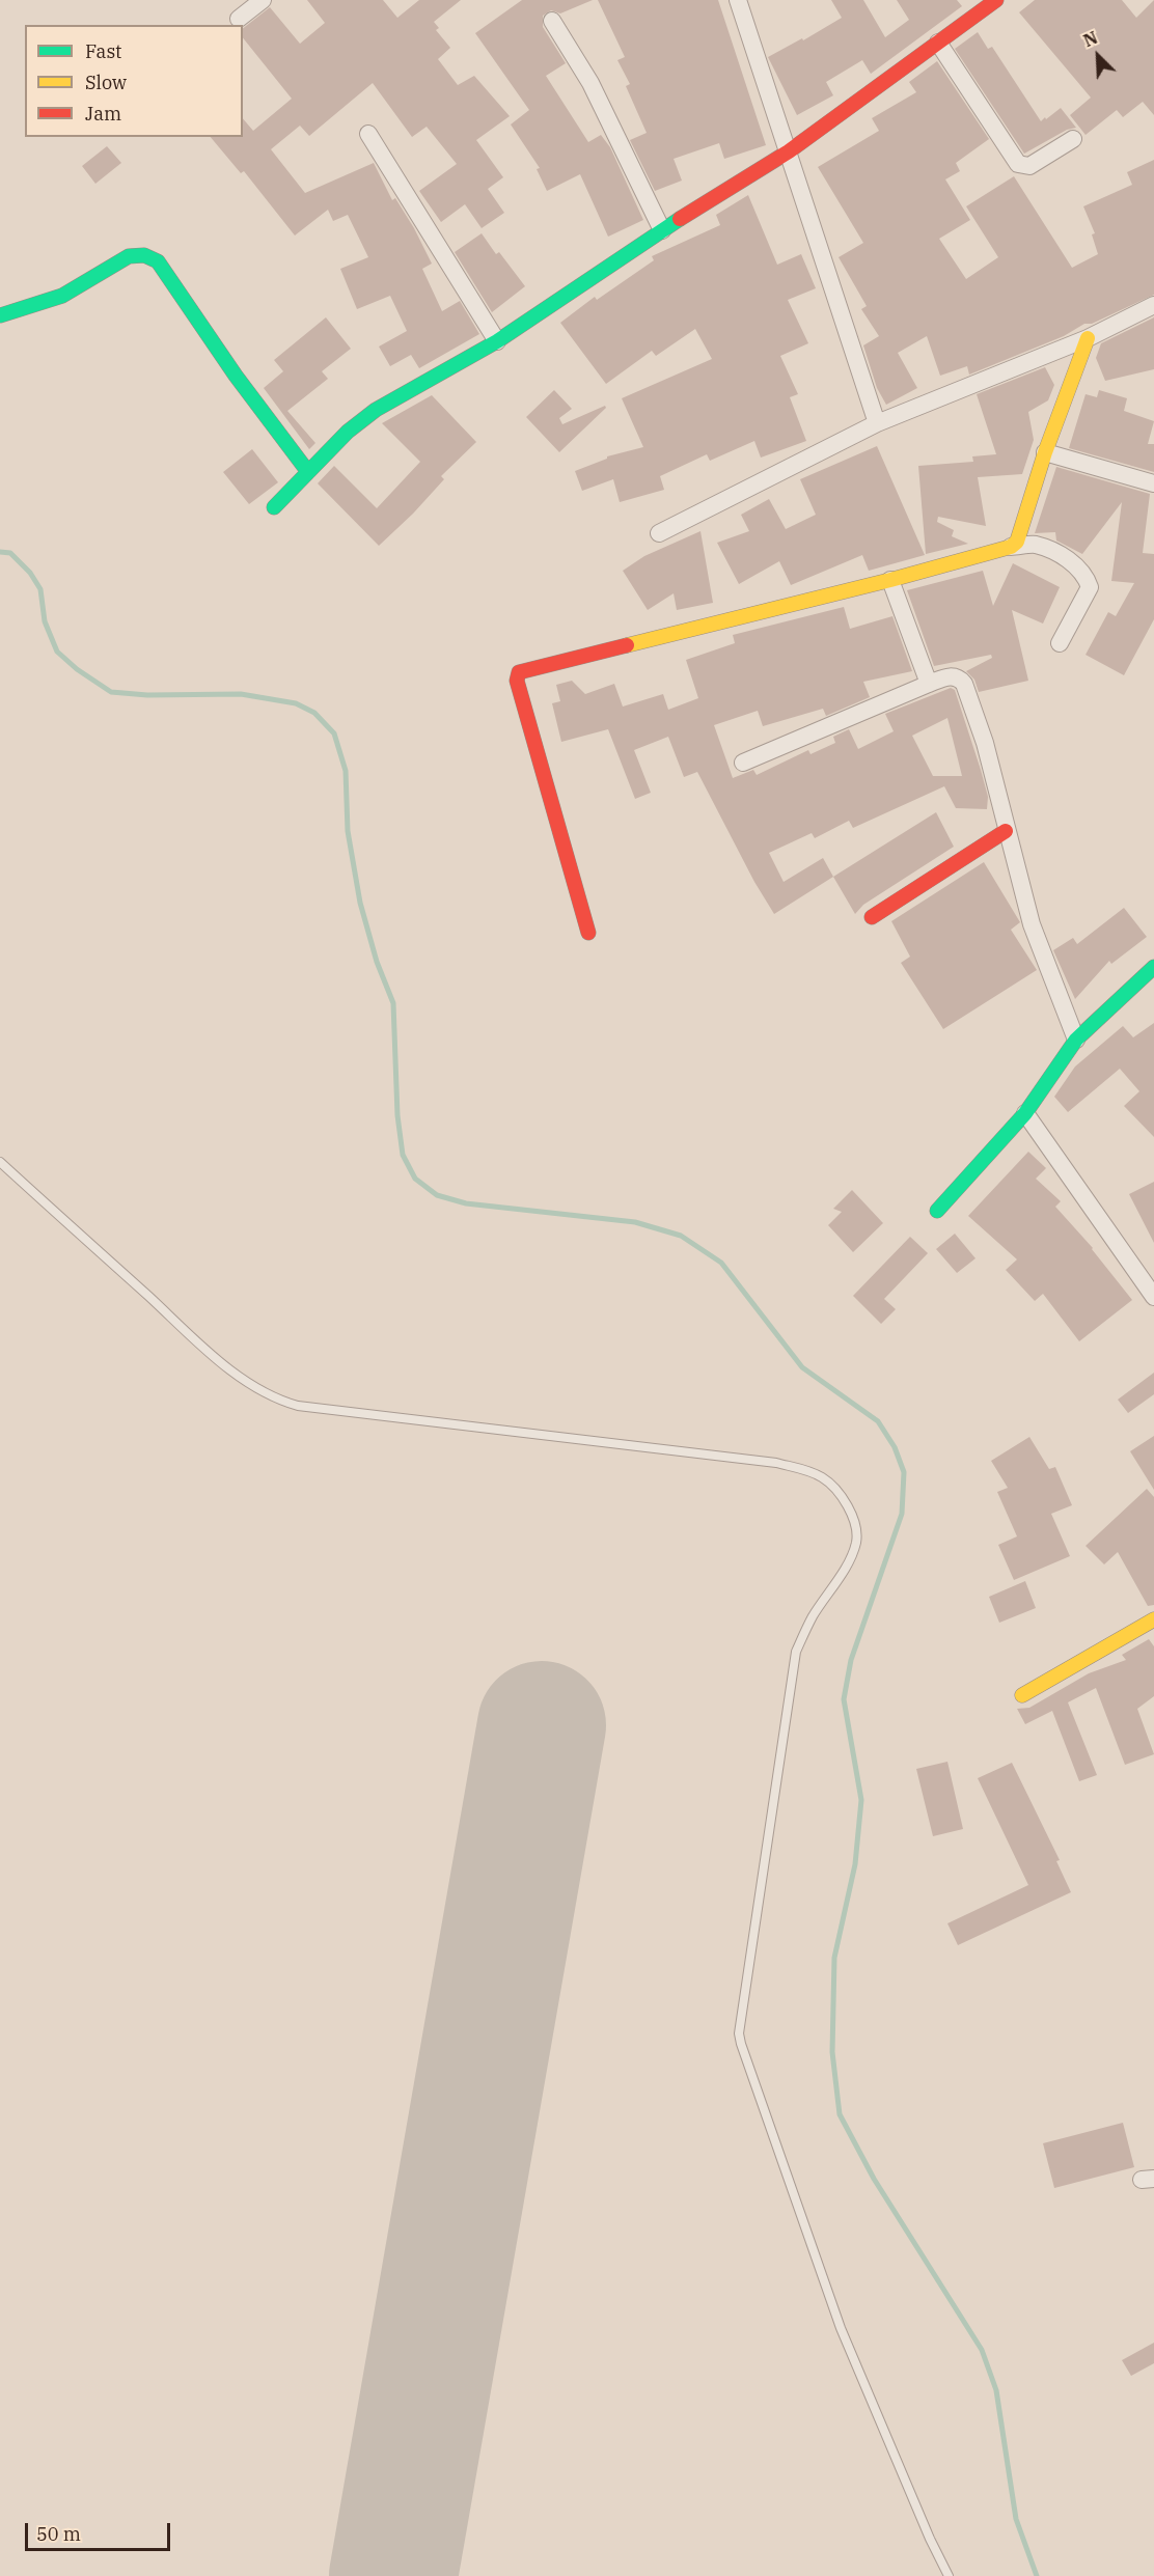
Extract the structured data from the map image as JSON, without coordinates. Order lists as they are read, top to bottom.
{
  "legend": ["Fast", "Slow", "Jam"],
  "scale_bar": "50 m",
  "north": "top left"
}
